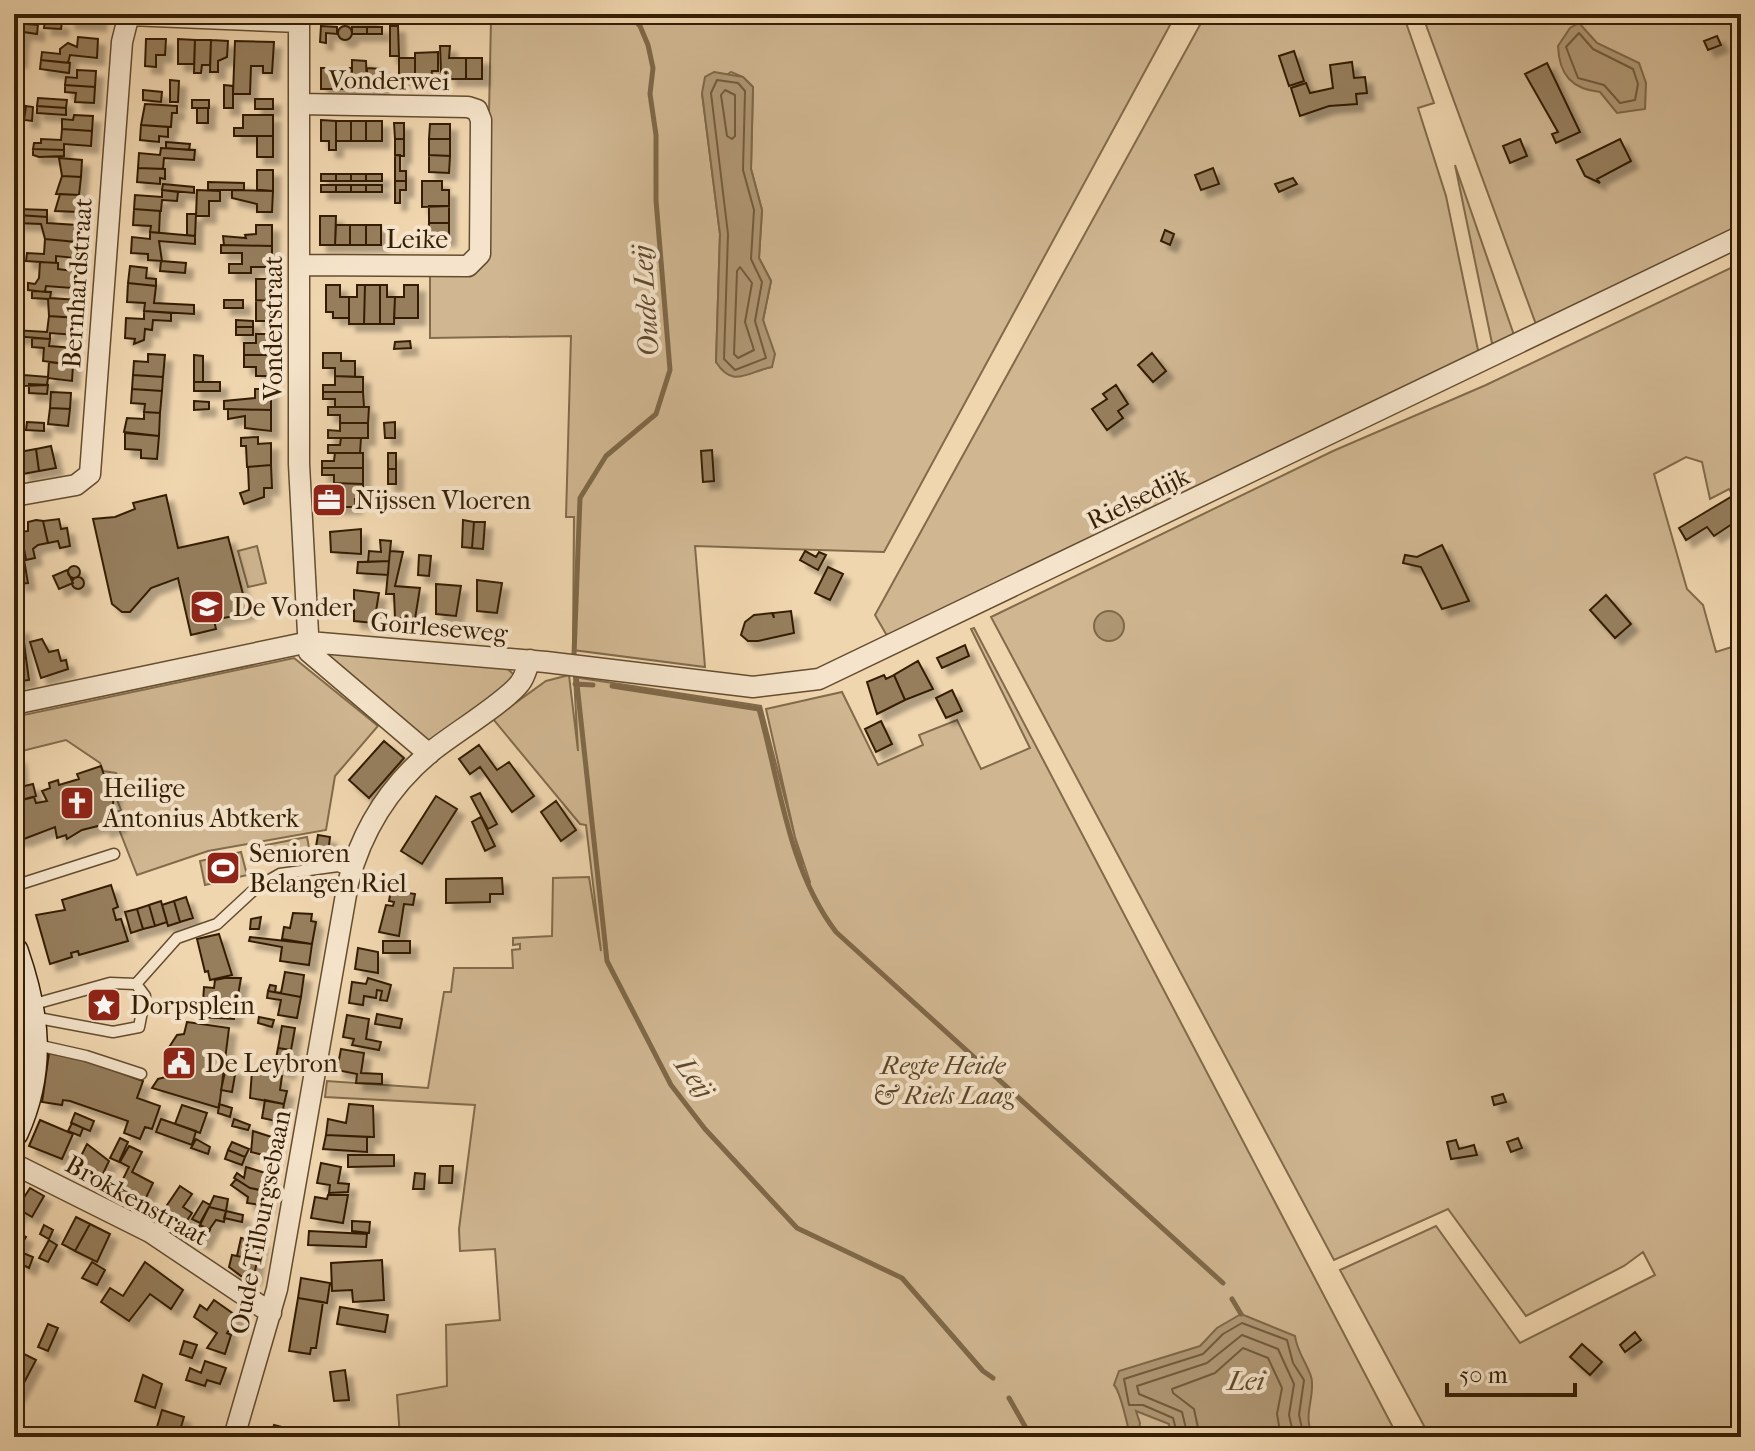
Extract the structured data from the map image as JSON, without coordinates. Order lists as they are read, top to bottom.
{
  "streets": {
    "street": [
      "Vonderwei",
      "Leike",
      "Bernhardstraat",
      "Vonderstraat",
      "Rielsedijk",
      "Goirleseweg",
      "Brokkenstraat",
      "Oude Tilburgsebaan"
    ]
  },
  "crossings": [
    ["Vonderwei", "Leike"],
    ["Vonderwei", "Vonderstraat"],
    ["Leike", "Vonderstraat"],
    ["Vonderstraat", "Goirleseweg"],
    ["Rielsedijk", "Goirleseweg"],
    ["Rielsedijk", "Oude Tilburgsebaan"],
    ["Goirleseweg", "Oude Tilburgsebaan"],
    ["Brokkenstraat", "Oude Tilburgsebaan"]
  ],
  "water": ["Oude Leij", "Leij", "Lei"],
  "parks": ["Regte Heide & Riels Laag"],
  "places": {
    "office": ["Nijssen Vloeren"],
    "school or university": ["De Vonder"],
    "church": ["Heilige Antonius Abtkerk"],
    "sports": ["Senioren Belangen Riel"],
    "place": ["Dorpsplein"],
    "public building": ["De Leybron"]
  },
  "scale_bar": "50 m"
}
